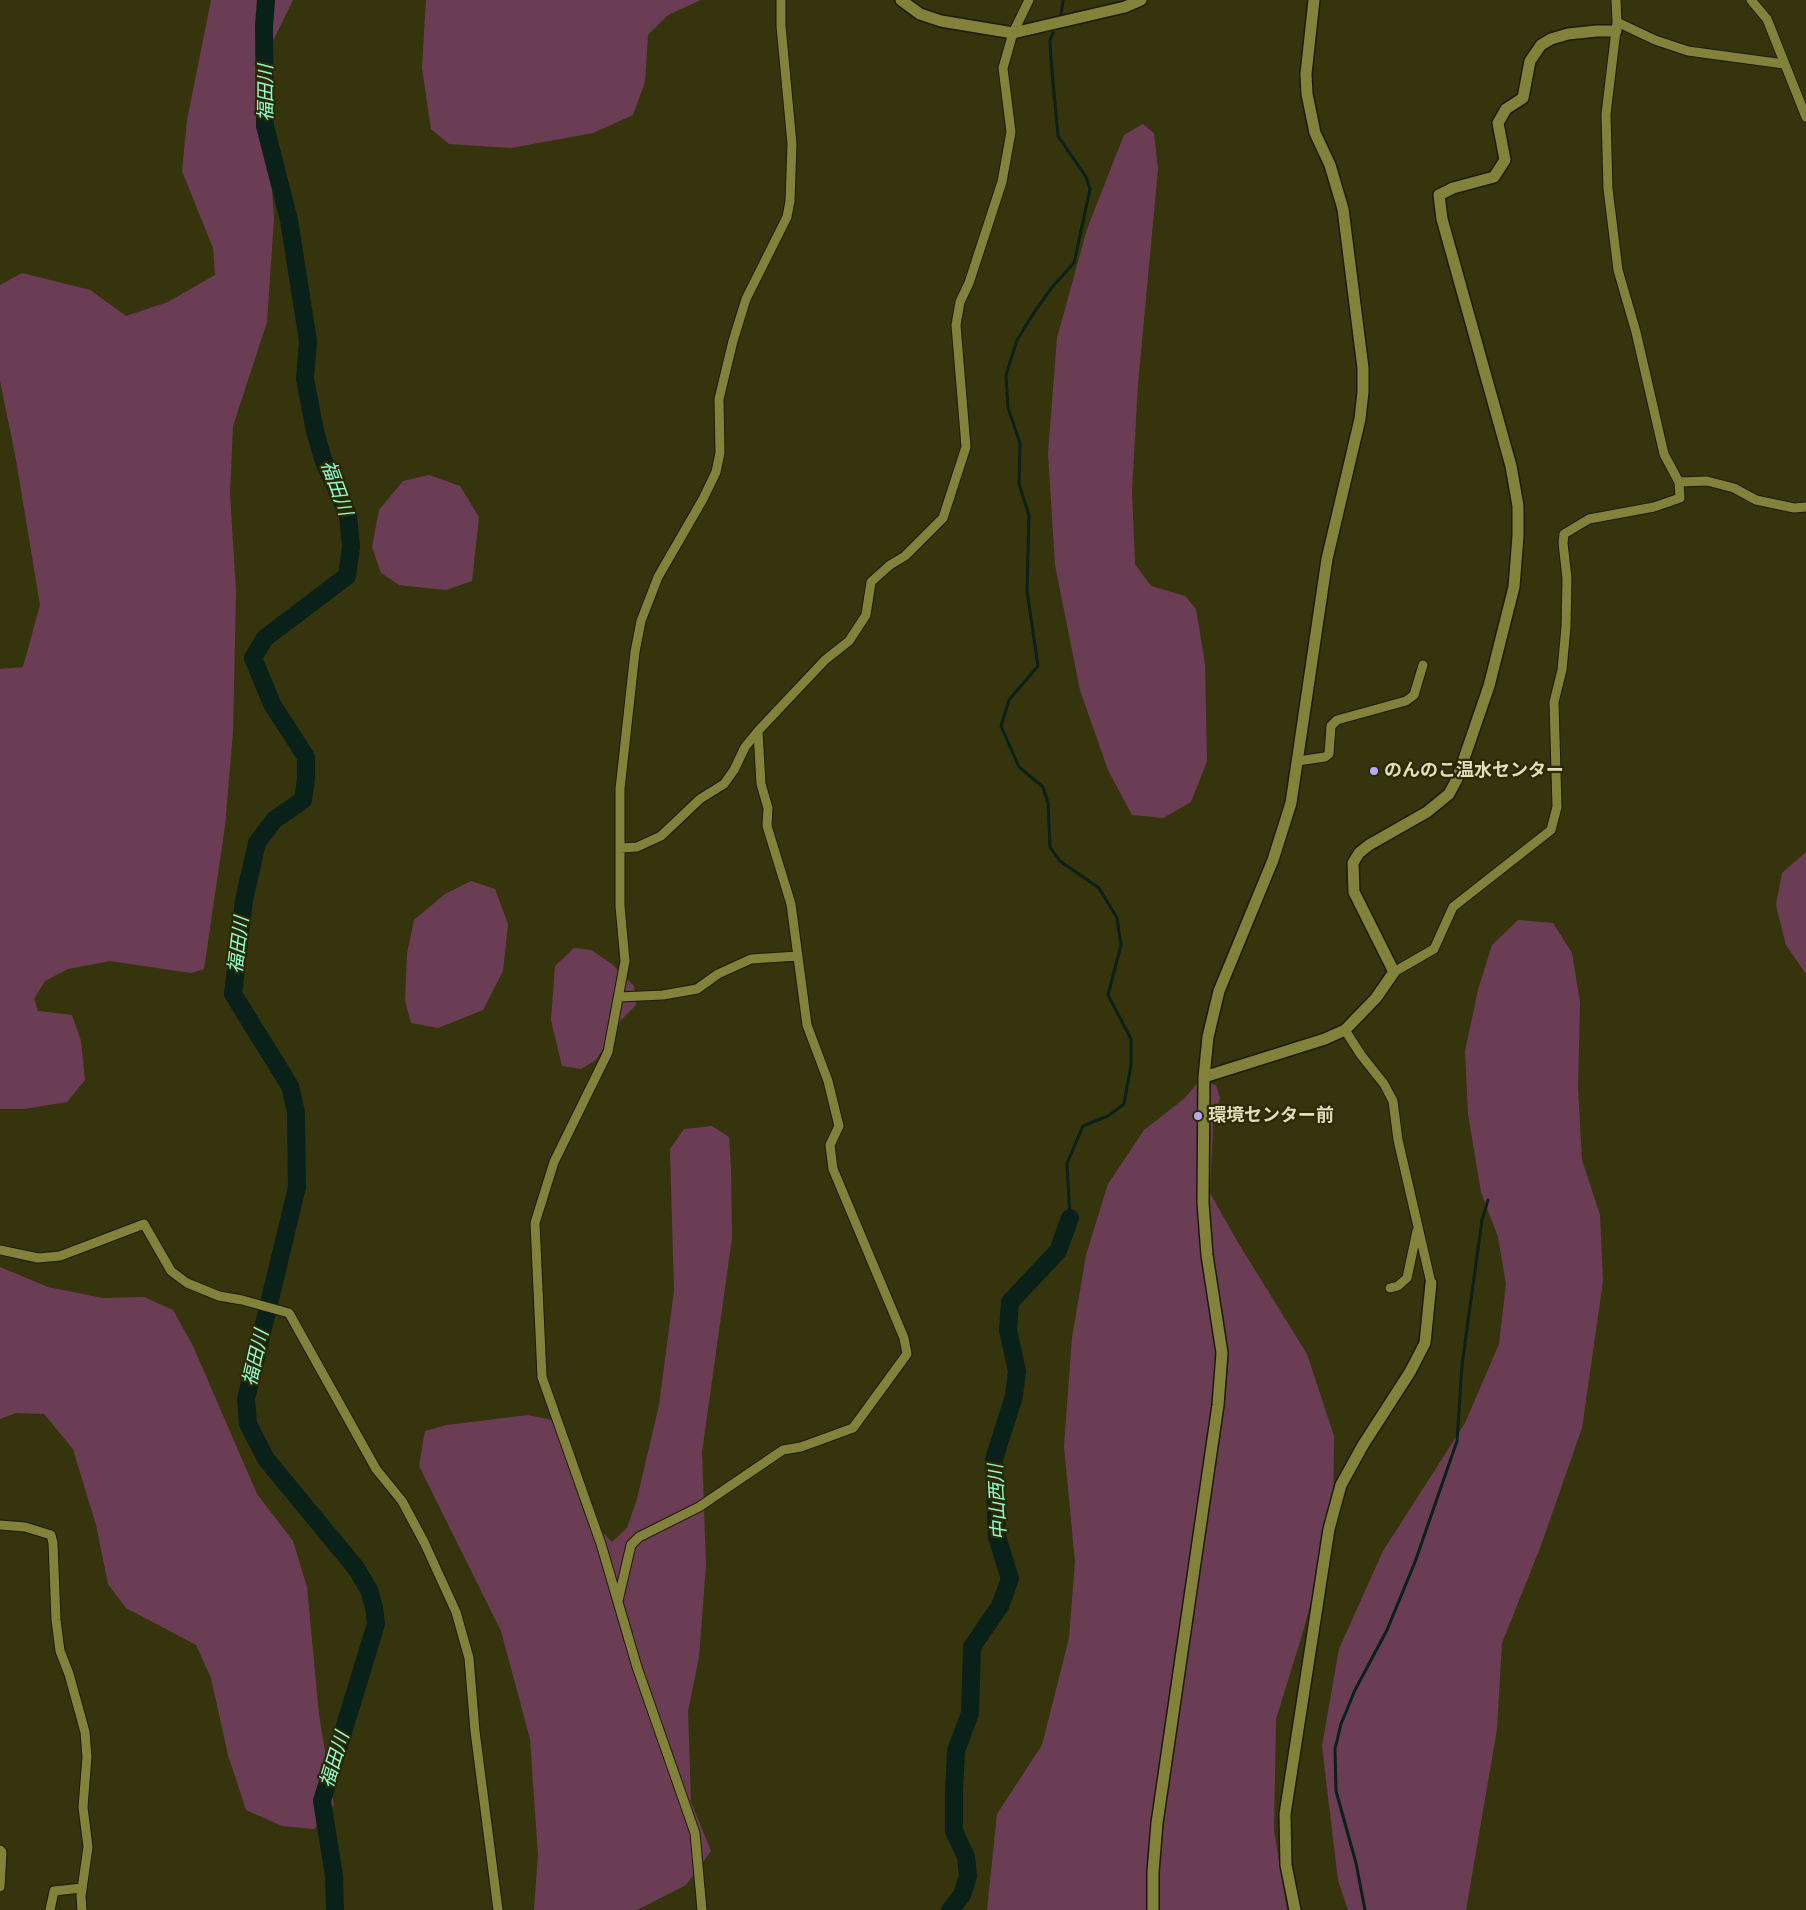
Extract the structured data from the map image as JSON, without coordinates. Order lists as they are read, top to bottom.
{
  "water": ["福田川", "中山西川"],
  "places": ["のんのこ温水センター", "環境センター前"]
}
